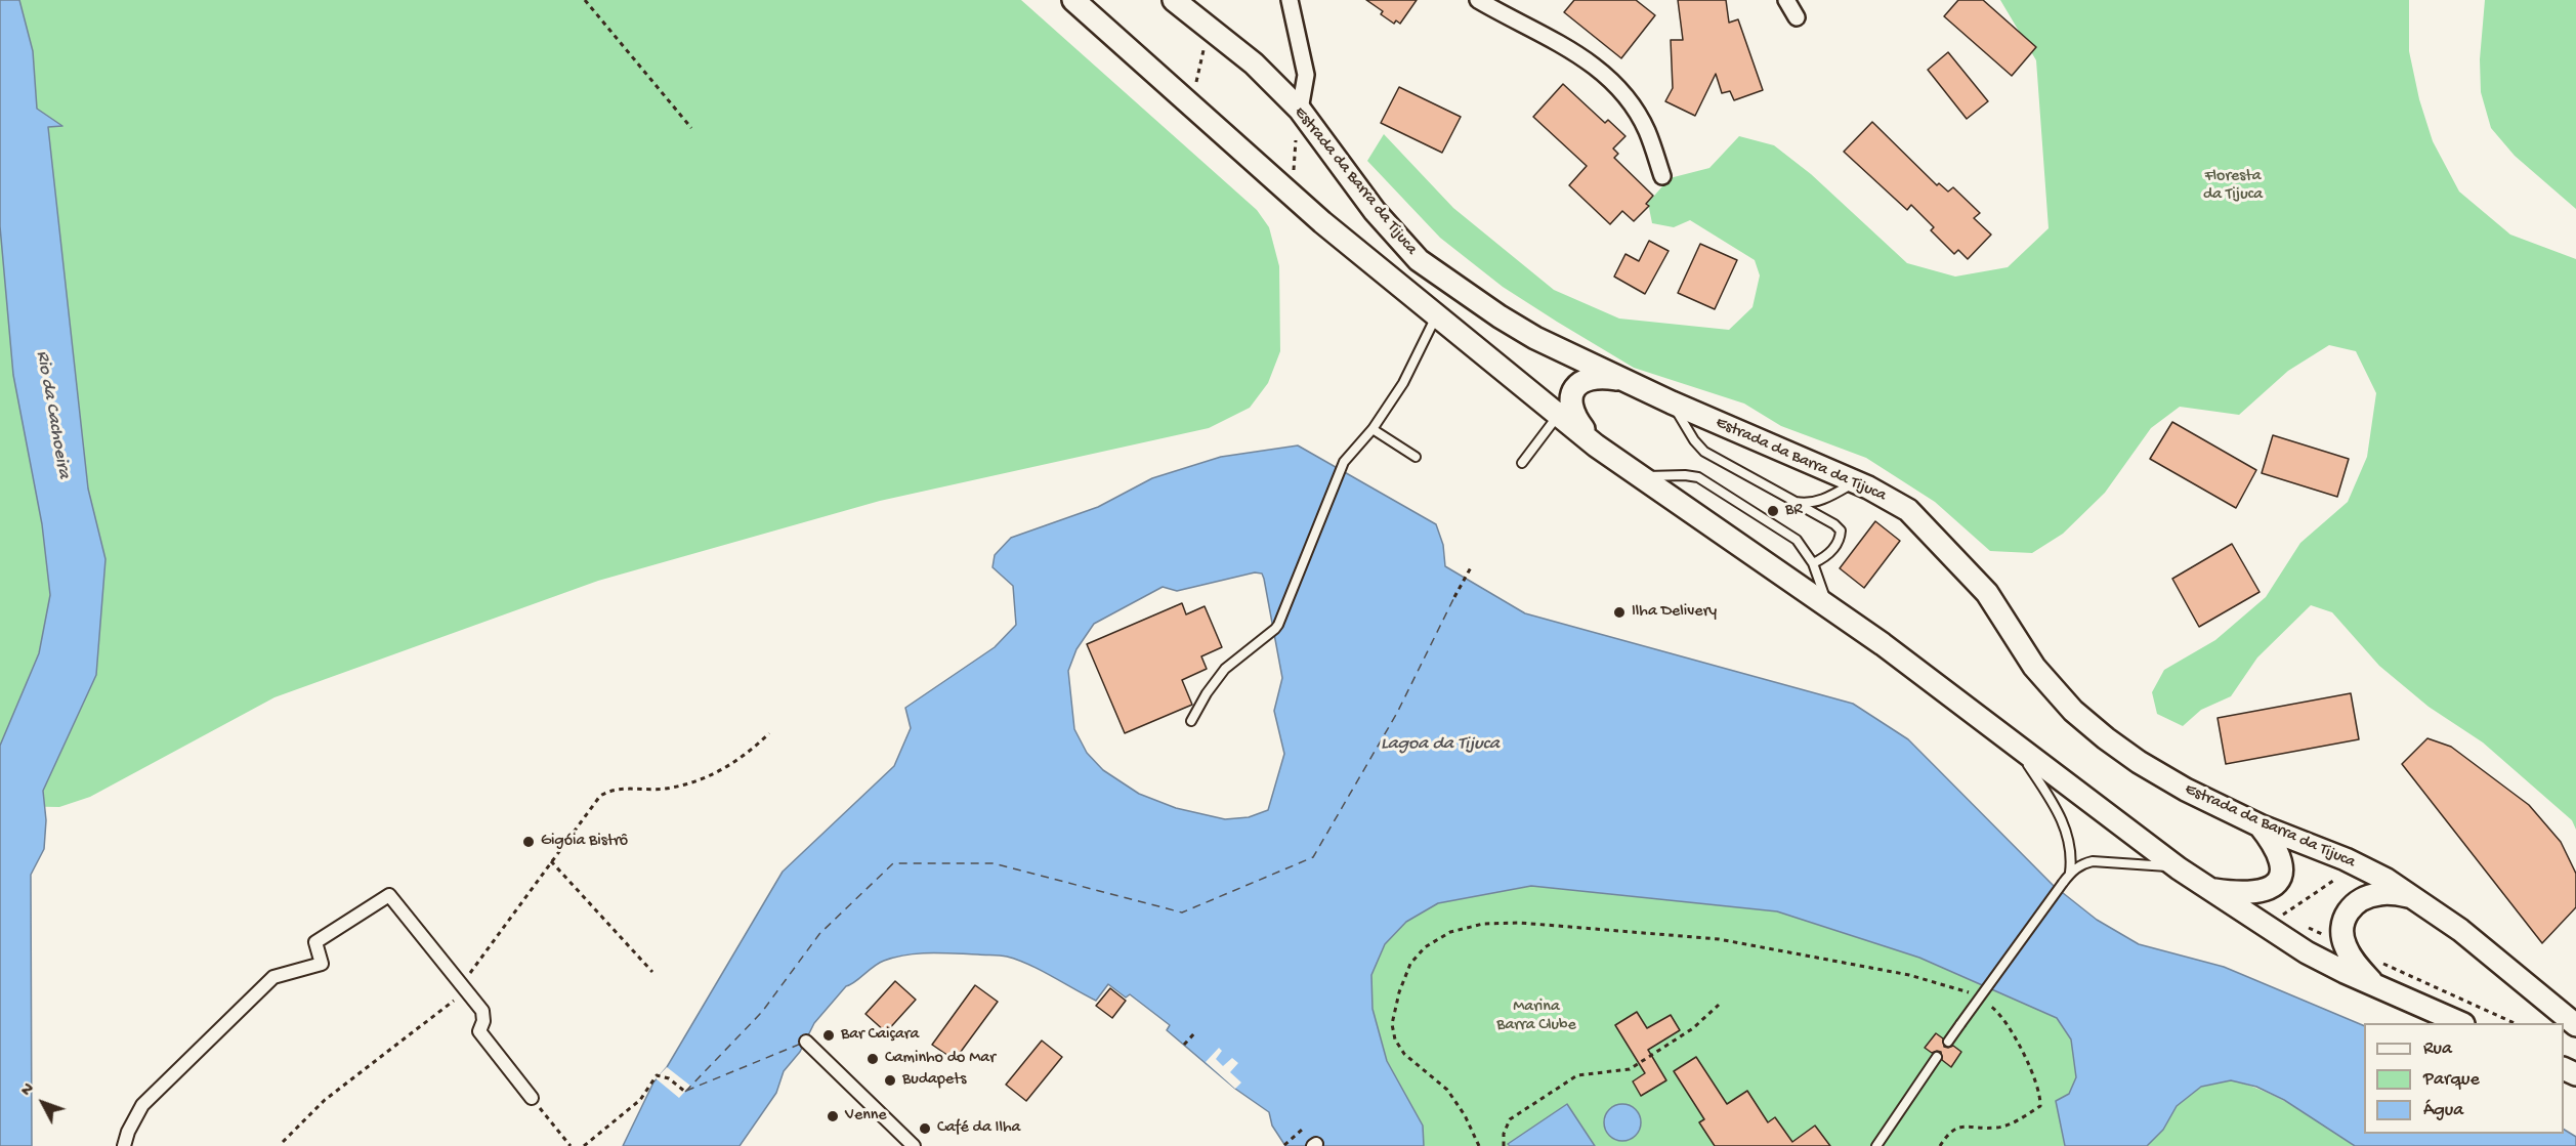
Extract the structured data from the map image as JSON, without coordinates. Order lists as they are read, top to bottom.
{
  "streets": {
    "main road": ["Estrada da Barra da Tijuca"]
  },
  "water": ["Rio da Cachoeira", "Lagoa da Tijuca"],
  "parks": ["Floresta da Tijuca", "Marina Barra Clube"],
  "places": [
    "BR",
    "Ilha Delivery",
    "Gigóia Bistrô",
    "Bar Caiçara",
    "Caminho do Mar",
    "Budapets",
    "Venne",
    "Café da Ilha"
  ],
  "legend": ["Rua", "Parque", "Água"],
  "north": "top left"
}
